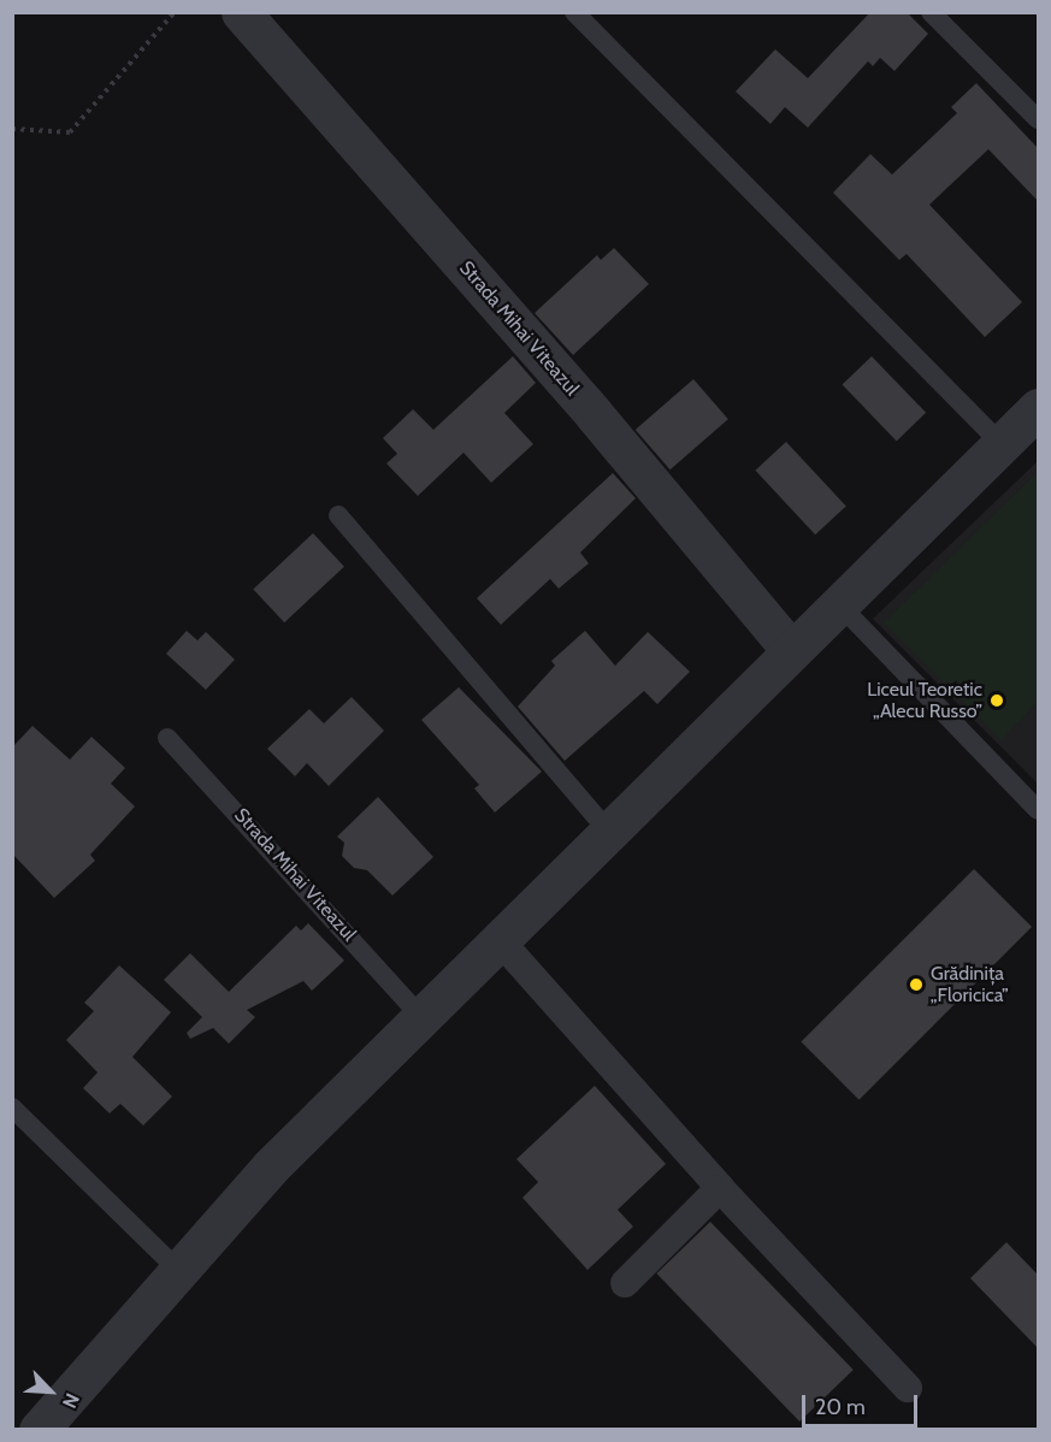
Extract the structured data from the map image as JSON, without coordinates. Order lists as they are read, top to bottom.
{
  "streets": {
    "street": ["Strada Mihai Viteazul"]
  },
  "places": ["Liceul Teoretic „Alecu Russo”", "Grădinița „Floricica”"],
  "scale_bar": "20 m",
  "north": "bottom right"
}
